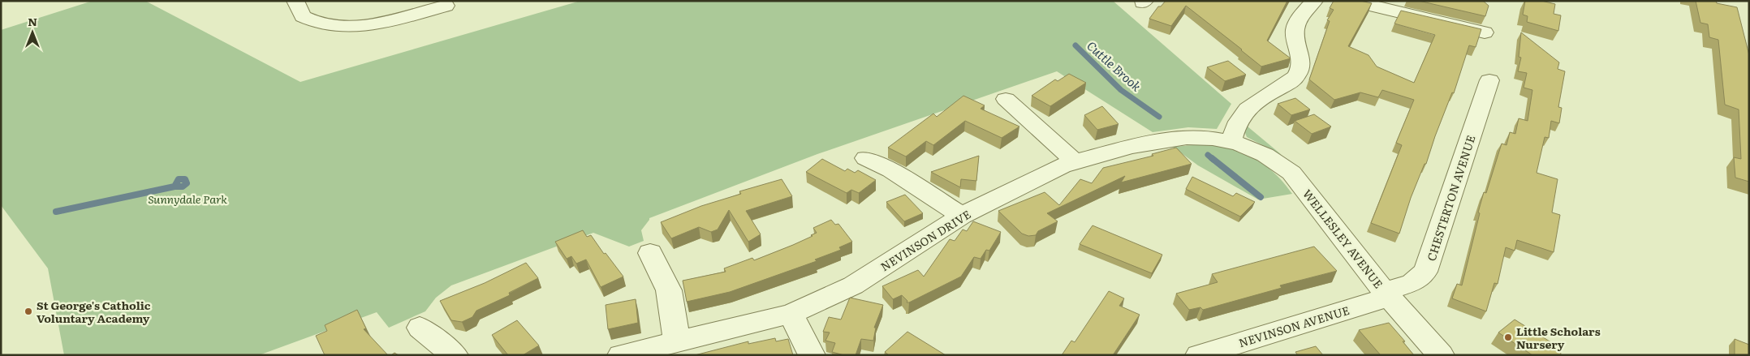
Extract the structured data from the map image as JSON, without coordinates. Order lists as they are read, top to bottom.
{
  "streets": {
    "street": [
      "CHESTERTON AVENUE",
      "WELLESLEY AVENUE",
      "NEVINSON DRIVE",
      "NEVINSON AVENUE"
    ]
  },
  "crossings": [
    ["CHESTERTON AVENUE", "WELLESLEY AVENUE"],
    ["CHESTERTON AVENUE", "NEVINSON AVENUE"],
    ["WELLESLEY AVENUE", "NEVINSON DRIVE"],
    ["WELLESLEY AVENUE", "NEVINSON AVENUE"]
  ],
  "water": ["Cuttle Brook"],
  "parks": ["Sunnydale Park"],
  "places": ["St George's Catholic Voluntary Academy", "Little Scholars Nursery"],
  "north": "top"
}
